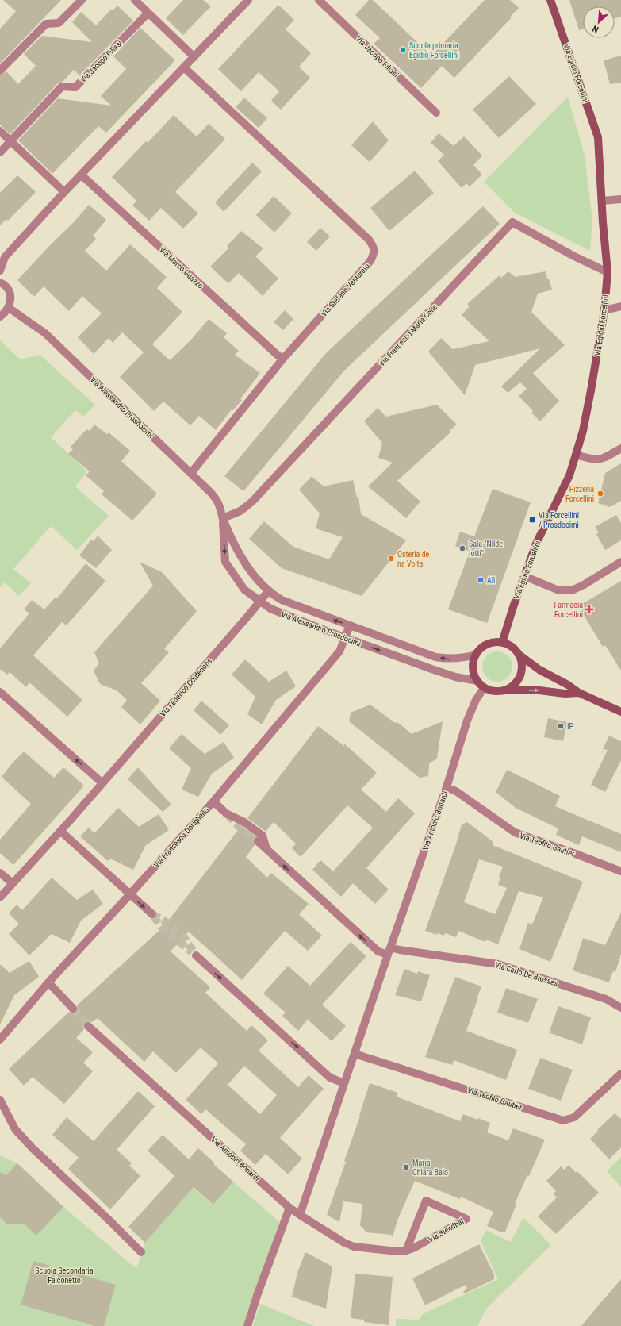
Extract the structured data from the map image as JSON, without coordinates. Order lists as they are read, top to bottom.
{
  "streets": {
    "street": [
      "Via Jacopo Filiasi",
      "Via Egidio Forcellini",
      "Via Marco Guazzo",
      "Via Stefano Venturato",
      "Via Francesco Maria Colle",
      "Via Alessandro Prosdocimi",
      "Via Federico Cordenons",
      "Via Antonio Bonardi",
      "Via Francesco Dorighello",
      "Via Teofilo Gautier",
      "Via Carlo De Brosses",
      "Via Stendhal"
    ]
  },
  "crossings": [
    ["Via Egidio Forcellini", "Via Francesco Maria Colle"],
    ["Via Egidio Forcellini", "Via Alessandro Prosdocimi"],
    ["Via Egidio Forcellini", "Via Antonio Bonardi"],
    ["Via Marco Guazzo", "Via Stefano Venturato"],
    ["Via Stefano Venturato", "Via Alessandro Prosdocimi"],
    ["Via Francesco Maria Colle", "Via Alessandro Prosdocimi"],
    ["Via Alessandro Prosdocimi", "Via Federico Cordenons"],
    ["Via Alessandro Prosdocimi", "Via Antonio Bonardi"],
    ["Via Alessandro Prosdocimi", "Via Francesco Dorighello"],
    ["Via Antonio Bonardi", "Via Teofilo Gautier"],
    ["Via Antonio Bonardi", "Via Carlo De Brosses"],
    ["Via Antonio Bonardi", "Via Stendhal"]
  ],
  "parks": ["Scuola Secondaria Falconetto"],
  "places": {
    "other": [
      "Scuola primaria Egidio Forcellini",
      "Pizzeria Forcellini",
      "Sala \"Nilde Iotti\"",
      "Osteria de na Volta",
      "Alì",
      "IP",
      "Maria Chiara Baio"
    ],
    "transit": ["Via Forcellini / Prosdocimi"],
    "health": ["Farmacia Forcellini"]
  },
  "north": "bottom left"
}
